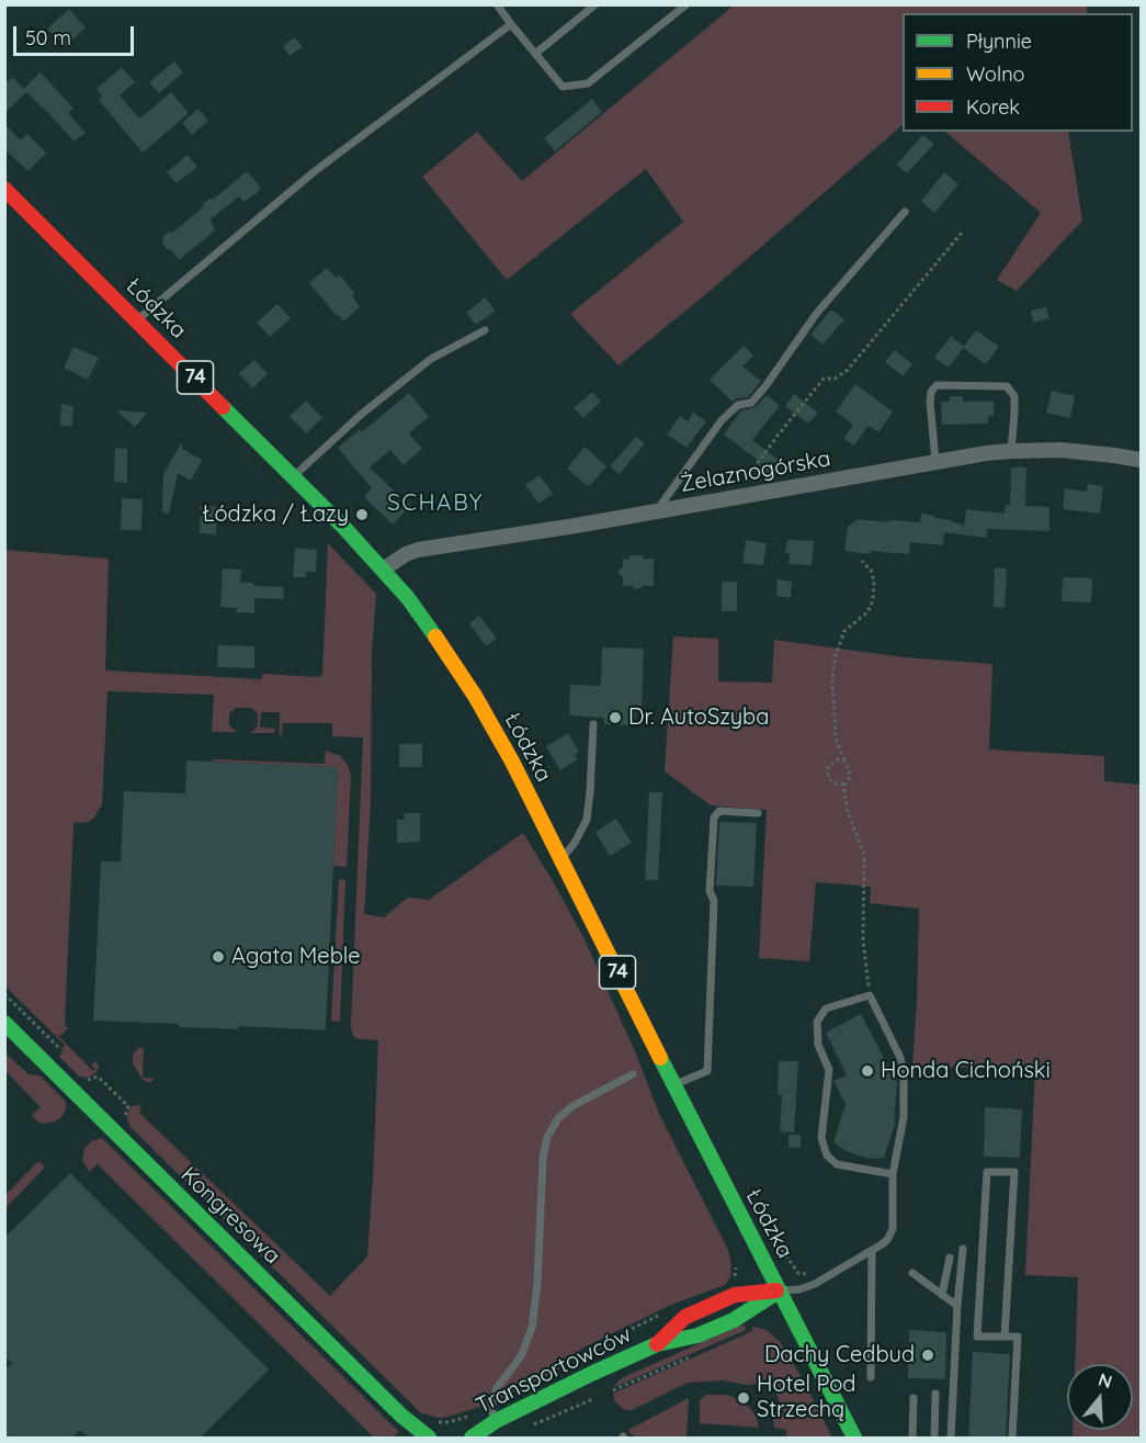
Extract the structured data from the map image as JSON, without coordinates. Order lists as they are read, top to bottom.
{
  "streets": {
    "main road": [
      "Łódzka",
      "74",
      "Kongresowa",
      "Transportowców"
    ],
    "street": ["Żelaznogórska"]
  },
  "crossings": [
    ["Łódzka", "Żelaznogórska"],
    ["Łódzka", "Transportowców"]
  ],
  "districts": ["SCHABY"],
  "places": [
    "Łódzka / Łazy",
    "Dr. AutoSzyba",
    "Agata Meble",
    "Honda Cichoński",
    "Dachy Cedbud",
    "Hotel Pod Strzechą"
  ],
  "legend": ["Płynnie", "Wolno", "Korek"],
  "scale_bar": "50 m",
  "north": "top"
}
